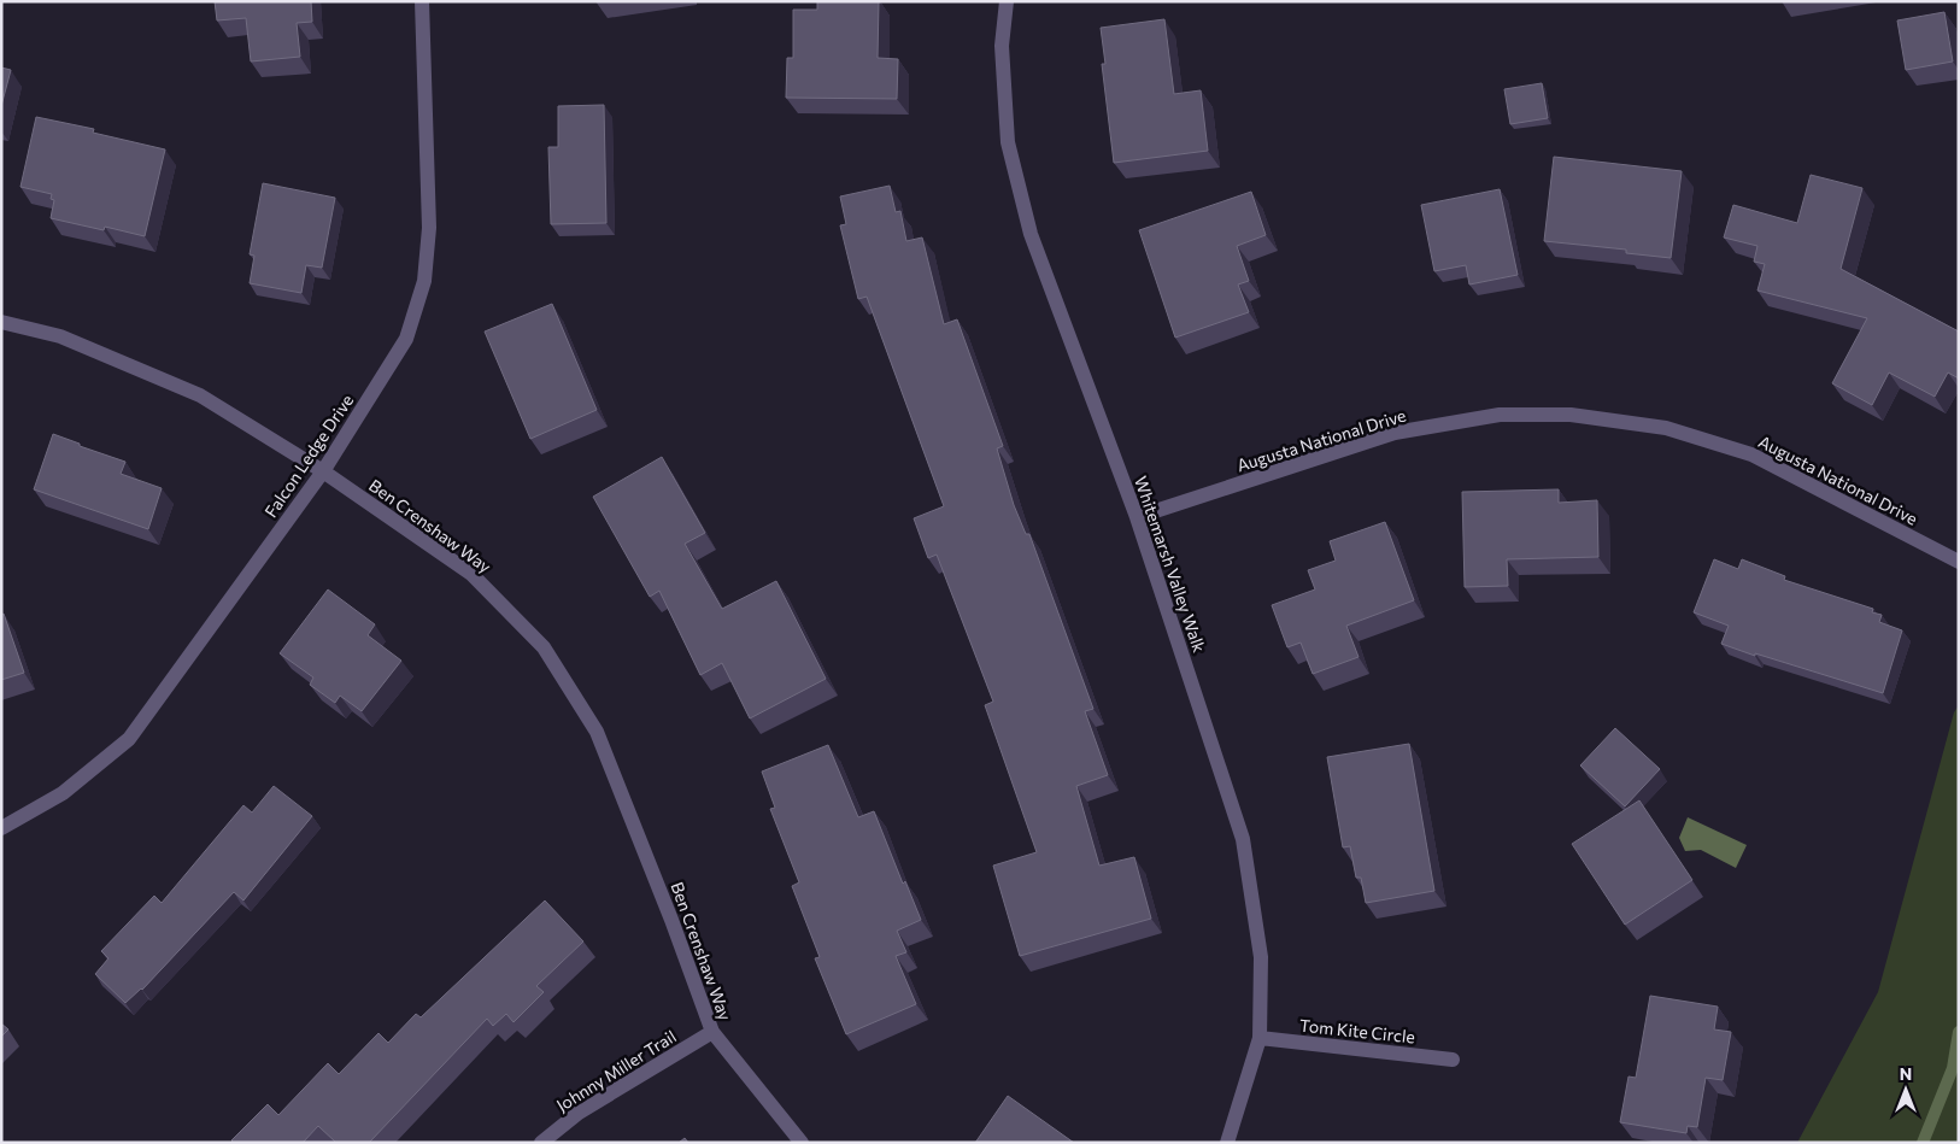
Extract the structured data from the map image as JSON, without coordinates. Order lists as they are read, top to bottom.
{
  "streets": {
    "street": [
      "Augusta National Drive",
      "Falcon Ledge Drive",
      "Ben Crenshaw Way",
      "Whitemarsh Valley Walk",
      "Tom Kite Circle",
      "Johnny Miller Trail"
    ]
  },
  "crossings": [
    ["Augusta National Drive", "Whitemarsh Valley Walk"],
    ["Falcon Ledge Drive", "Ben Crenshaw Way"],
    ["Ben Crenshaw Way", "Johnny Miller Trail"],
    ["Whitemarsh Valley Walk", "Tom Kite Circle"]
  ],
  "north": "top"
}
